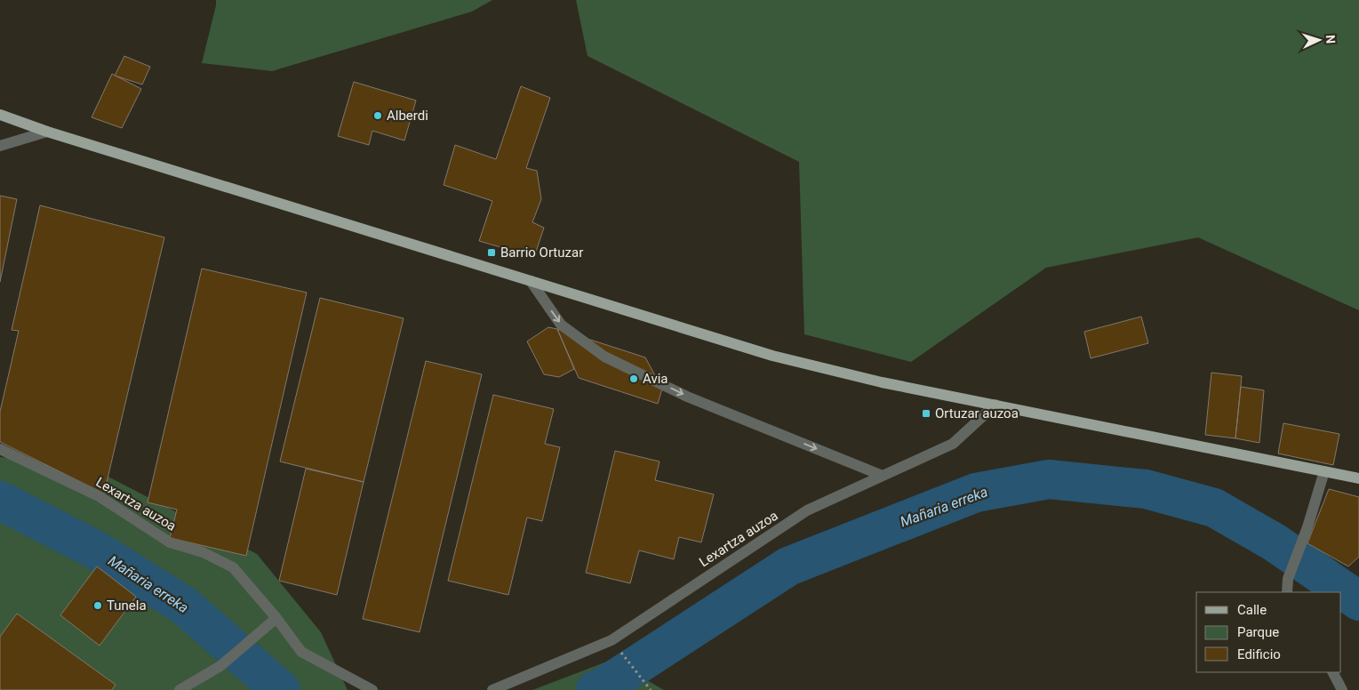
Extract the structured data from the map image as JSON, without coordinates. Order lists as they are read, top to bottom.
{
  "streets": {
    "street": ["Lexartza auzoa"]
  },
  "water": ["Mañaria erreka"],
  "places": {
    "other": ["Alberdi", "Avia", "Tunela"],
    "transit": ["Barrio Ortuzar", "Ortuzar auzoa"]
  },
  "legend": ["Calle", "Parque", "Edificio"],
  "north": "right"
}
